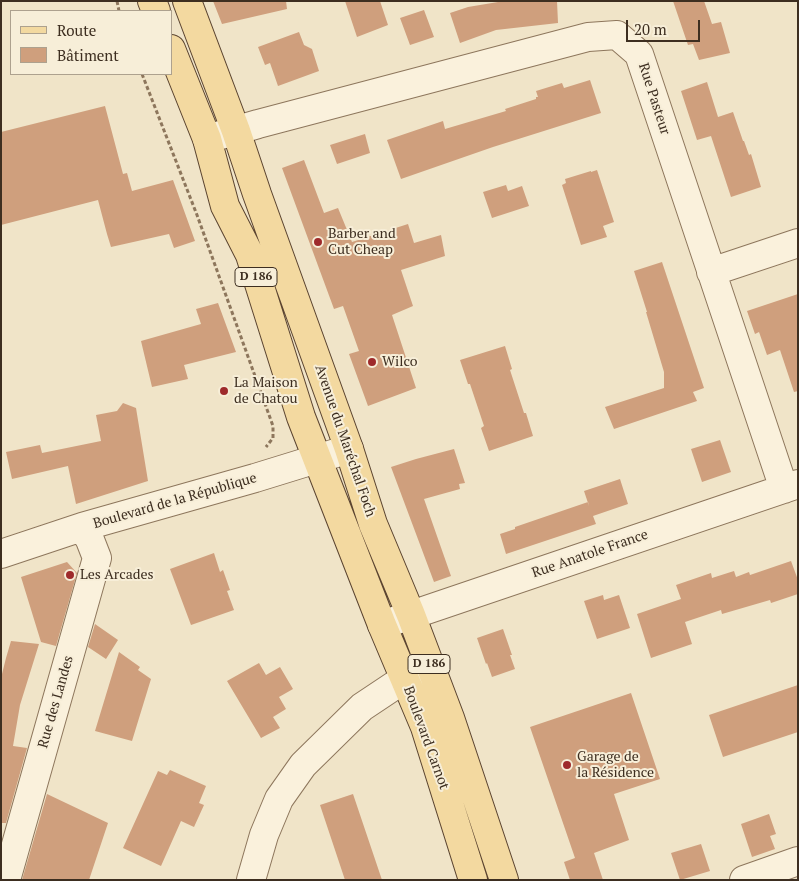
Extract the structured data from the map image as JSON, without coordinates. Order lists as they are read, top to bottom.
{
  "streets": {
    "main road": ["D 186", "Avenue du Maréchal Foch", "Boulevard Carnot"],
    "street": [
      "Rue Pasteur",
      "Boulevard de la République",
      "Rue Anatole France",
      "Rue des Landes"
    ]
  },
  "crossings": [
    ["Rue Pasteur", "D 186"],
    ["Rue Pasteur", "Avenue du Maréchal Foch"],
    ["Rue Pasteur", "Rue Anatole France"],
    ["D 186", "Avenue du Maréchal Foch"],
    ["D 186", "Boulevard de la République"],
    ["D 186", "Boulevard Carnot"],
    ["Avenue du Maréchal Foch", "Boulevard de la République"],
    ["Avenue du Maréchal Foch", "Rue Anatole France"],
    ["Boulevard de la République", "Rue des Landes"],
    ["Boulevard de la République", "Boulevard Carnot"],
    ["Rue Anatole France", "Boulevard Carnot"]
  ],
  "places": [
    "Barber and Cut Cheap",
    "Wilco",
    "La Maison de Chatou",
    "Les Arcades",
    "Garage de la Résidence"
  ],
  "legend": ["Route", "Bâtiment"],
  "scale_bar": "20 m"
}
